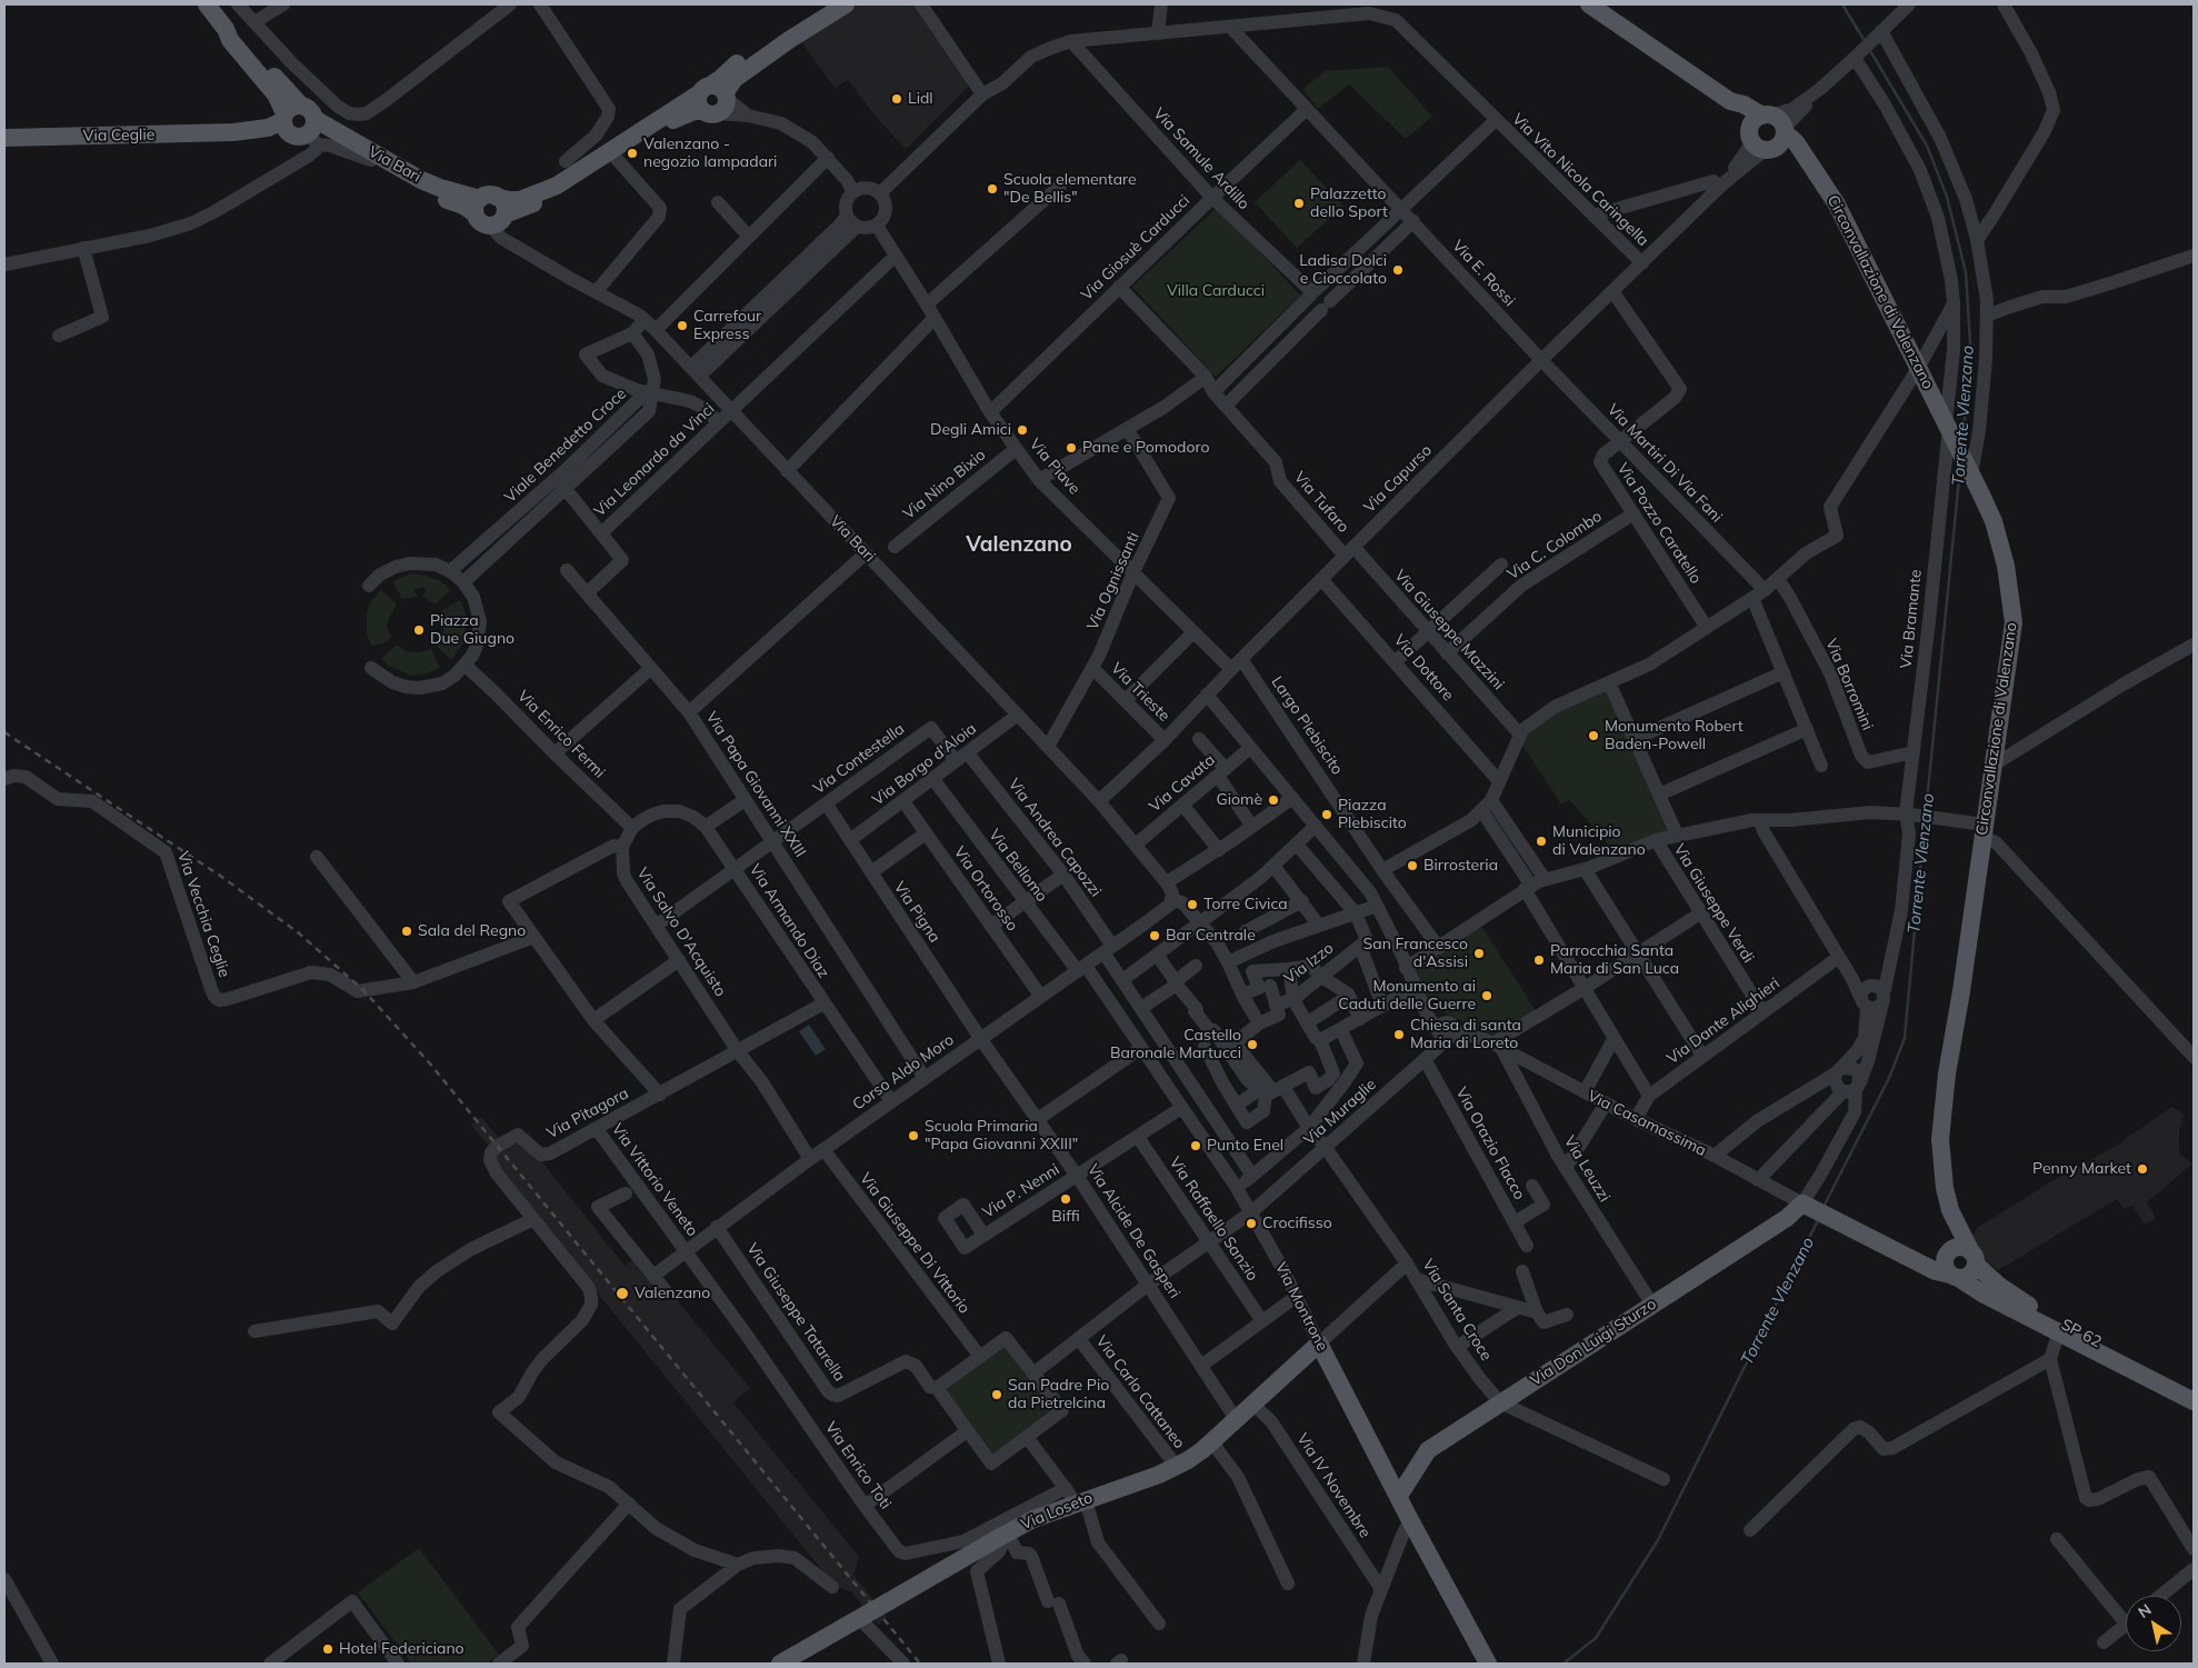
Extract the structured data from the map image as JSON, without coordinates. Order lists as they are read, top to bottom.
{
  "streets": {
    "main road": [
      "Via Ceglie",
      "Via Bari",
      "Circonvallazione di Valenzano",
      "Via Montrone",
      "SP 62",
      "Via Don Luigi Sturzo",
      "Via Loseto"
    ],
    "street": [
      "Via Samule Ardillo",
      "Via Vito Nicola Caringella",
      "Via Giosuè Carducci",
      "Via E. Rossi",
      "Viale Benedetto Croce",
      "Via Leonardo da Vinci",
      "Via Martiri Di Via Fani",
      "Via Piave",
      "Via Capurso",
      "Via Nino Bixio",
      "Via Tufaro",
      "Via Pozzo Caratello",
      "Via C. Colombo",
      "Via Ognissanti",
      "Via Bramante",
      "Via Giuseppe Mazzini",
      "Via Dottore",
      "Via Borromini",
      "Via Trieste",
      "Largo Plebiscito",
      "Via Enrico Fermi",
      "Via Contestella",
      "Via Borgo d'Aloia",
      "Via Cavata",
      "Via Papa Giovanni XXIII",
      "Via Andrea Capozzi",
      "Via Bellomo",
      "Via Ortorosso",
      "Via Giuseppe Verdi",
      "Via Pigna",
      "Via Vecchia Ceglie",
      "Via Armando Diaz",
      "Via Salvo D'Acquisto",
      "Via Izzo",
      "Via Dante Alighieri",
      "Corso Aldo Moro",
      "Via Muraglie",
      "Via Pitagora",
      "Via Casamassima",
      "Via Orazio Flacco",
      "Via Leuzzi",
      "Via Vittorio Veneto",
      "Via P. Nenni",
      "Via Raffaello Sanzio",
      "Via Alcide De Gasperi",
      "Via Giuseppe Di Vittorio",
      "Via Santa Croce",
      "Via Giuseppe Tatarella",
      "Via Carlo Cattaneo",
      "Via Enrico Toti",
      "Via IV Novembre"
    ]
  },
  "crossings": [
    ["Via Ceglie", "Via Bari"],
    ["Via Samule Ardillo", "Via Giosuè Carducci"],
    ["Via Bari", "Via Leonardo da Vinci"],
    ["Via Bari", "Via Capurso"],
    ["Via Bari", "Via Ognissanti"],
    ["Via Bari", "Via Borgo d'Aloia"],
    ["Via Bari", "Via Cavata"],
    ["Via Bari", "Corso Aldo Moro"],
    ["Via Vito Nicola Caringella", "Via E. Rossi"],
    ["Via Vito Nicola Caringella", "Via Capurso"],
    ["Via Giosuè Carducci", "Via E. Rossi"],
    ["Via Giosuè Carducci", "Via Piave"],
    ["Via Giosuè Carducci", "Via Tufaro"],
    ["Via E. Rossi", "Via Martiri Di Via Fani"],
    ["Via E. Rossi", "Via Capurso"],
    ["Circonvallazione di Valenzano", "Via Capurso"],
    ["Circonvallazione di Valenzano", "Via Bramante"],
    ["Via Leonardo da Vinci", "Via Piave"],
    ["Via Martiri Di Via Fani", "Via Capurso"],
    ["Via Martiri Di Via Fani", "Via Pozzo Caratello"],
    ["Via Piave", "Via Capurso"],
    ["Via Piave", "Via Nino Bixio"],
    ["Via Piave", "Via Ognissanti"],
    ["Via Capurso", "Via Tufaro"],
    ["Via Capurso", "Via Bramante"],
    ["Via Capurso", "Via Giuseppe Mazzini"],
    ["Via Capurso", "Via Dottore"],
    ["Via Capurso", "Via Trieste"],
    ["Via Capurso", "Largo Plebiscito"],
    ["Via Tufaro", "Via Giuseppe Mazzini"],
    ["Via Pozzo Caratello", "Via C. Colombo"],
    ["Via C. Colombo", "Via Giuseppe Mazzini"],
    ["Via Ognissanti", "Via Trieste"],
    ["Via Bramante", "Via Borromini"],
    ["Via Enrico Fermi", "Via Contestella"],
    ["Via Enrico Fermi", "Via Armando Diaz"],
    ["Via Enrico Fermi", "Via Salvo D'Acquisto"],
    ["Via Contestella", "Via Borgo d'Aloia"],
    ["Via Contestella", "Via Papa Giovanni XXIII"],
    ["Via Contestella", "Via Andrea Capozzi"],
    ["Via Contestella", "Via Pigna"],
    ["Via Contestella", "Via Armando Diaz"],
    ["Via Contestella", "Via Salvo D'Acquisto"],
    ["Via Borgo d'Aloia", "Via Andrea Capozzi"],
    ["Via Borgo d'Aloia", "Via Bellomo"],
    ["Via Borgo d'Aloia", "Via Ortorosso"],
    ["Via Borgo d'Aloia", "Via Pigna"],
    ["Via Papa Giovanni XXIII", "Corso Aldo Moro"],
    ["Via Andrea Capozzi", "Corso Aldo Moro"],
    ["Via Bellomo", "Corso Aldo Moro"],
    ["Via Bellomo", "Via Montrone"],
    ["Via Ortorosso", "Corso Aldo Moro"],
    ["Via Giuseppe Verdi", "Via Dante Alighieri"],
    ["Via Pigna", "Corso Aldo Moro"],
    ["Via Pigna", "Via Alcide De Gasperi"],
    ["Via Armando Diaz", "Via Salvo D'Acquisto"],
    ["Via Armando Diaz", "Corso Aldo Moro"],
    ["Via Armando Diaz", "Via Pitagora"],
    ["Via Salvo D'Acquisto", "Corso Aldo Moro"],
    ["Via Salvo D'Acquisto", "Via Pitagora"],
    ["Via Dante Alighieri", "Via Casamassima"],
    ["Corso Aldo Moro", "Via Vittorio Veneto"],
    ["Corso Aldo Moro", "Via Alcide De Gasperi"],
    ["Corso Aldo Moro", "Via Giuseppe Di Vittorio"],
    ["Corso Aldo Moro", "Via Montrone"],
    ["Corso Aldo Moro", "Via Giuseppe Tatarella"],
    ["Corso Aldo Moro", "Via Enrico Toti"],
    ["Via Muraglie", "Via Orazio Flacco"],
    ["Via Muraglie", "Via Raffaello Sanzio"],
    ["Via Muraglie", "Via Alcide De Gasperi"],
    ["Via Muraglie", "Via Montrone"],
    ["Via Muraglie", "Via Santa Croce"],
    ["Via Muraglie", "Via Carlo Cattaneo"],
    ["Via Pitagora", "Via Vittorio Veneto"],
    ["Via Casamassima", "Via Leuzzi"],
    ["Via Casamassima", "Via Don Luigi Sturzo"],
    ["Via Leuzzi", "Via Don Luigi Sturzo"],
    ["Via Vittorio Veneto", "Via Enrico Toti"],
    ["Via P. Nenni", "Via Raffaello Sanzio"],
    ["Via P. Nenni", "Via Alcide De Gasperi"],
    ["Via P. Nenni", "Via Montrone"],
    ["Via Alcide De Gasperi", "Via Loseto"],
    ["Via Montrone", "Via Don Luigi Sturzo"],
    ["Via Montrone", "Via Loseto"],
    ["Via Santa Croce", "Via Don Luigi Sturzo"],
    ["Via Carlo Cattaneo", "Via Loseto"],
    ["Via Enrico Toti", "Via Loseto"],
    ["Via IV Novembre", "Via Loseto"]
  ],
  "districts": ["Valenzano"],
  "water": ["Torrente Vlenzano"],
  "parks": ["Villa Carducci"],
  "places": [
    "Lidl",
    "Valenzano - negozio lampadari",
    "Scuola elementare \"De Bellis\"",
    "Palazzetto dello Sport",
    "Ladisa Dolci e Cioccolato",
    "Carrefour Express",
    "Degli Amici",
    "Pane e Pomodoro",
    "Piazza Due Giugno",
    "Monumento Robert Baden-Powell",
    "Giomè",
    "Piazza Plebiscito",
    "Municipio di Valenzano",
    "Birrosteria",
    "Torre Civica",
    "Sala del Regno",
    "Bar Centrale",
    "San Francesco d'Assisi",
    "Parrocchia Santa Maria di San Luca",
    "Monumento ai Caduti delle Guerre",
    "Chiesa di santa Maria di Loreto",
    "Castello Baronale Martucci",
    "Scuola Primaria \"Papa Giovanni XXIII\"",
    "Punto Enel",
    "Penny Market",
    "Biffi",
    "Crocifisso",
    "Valenzano",
    "San Padre Pio da Pietrelcina",
    "Hotel Federiciano"
  ],
  "north": "top left"
}
